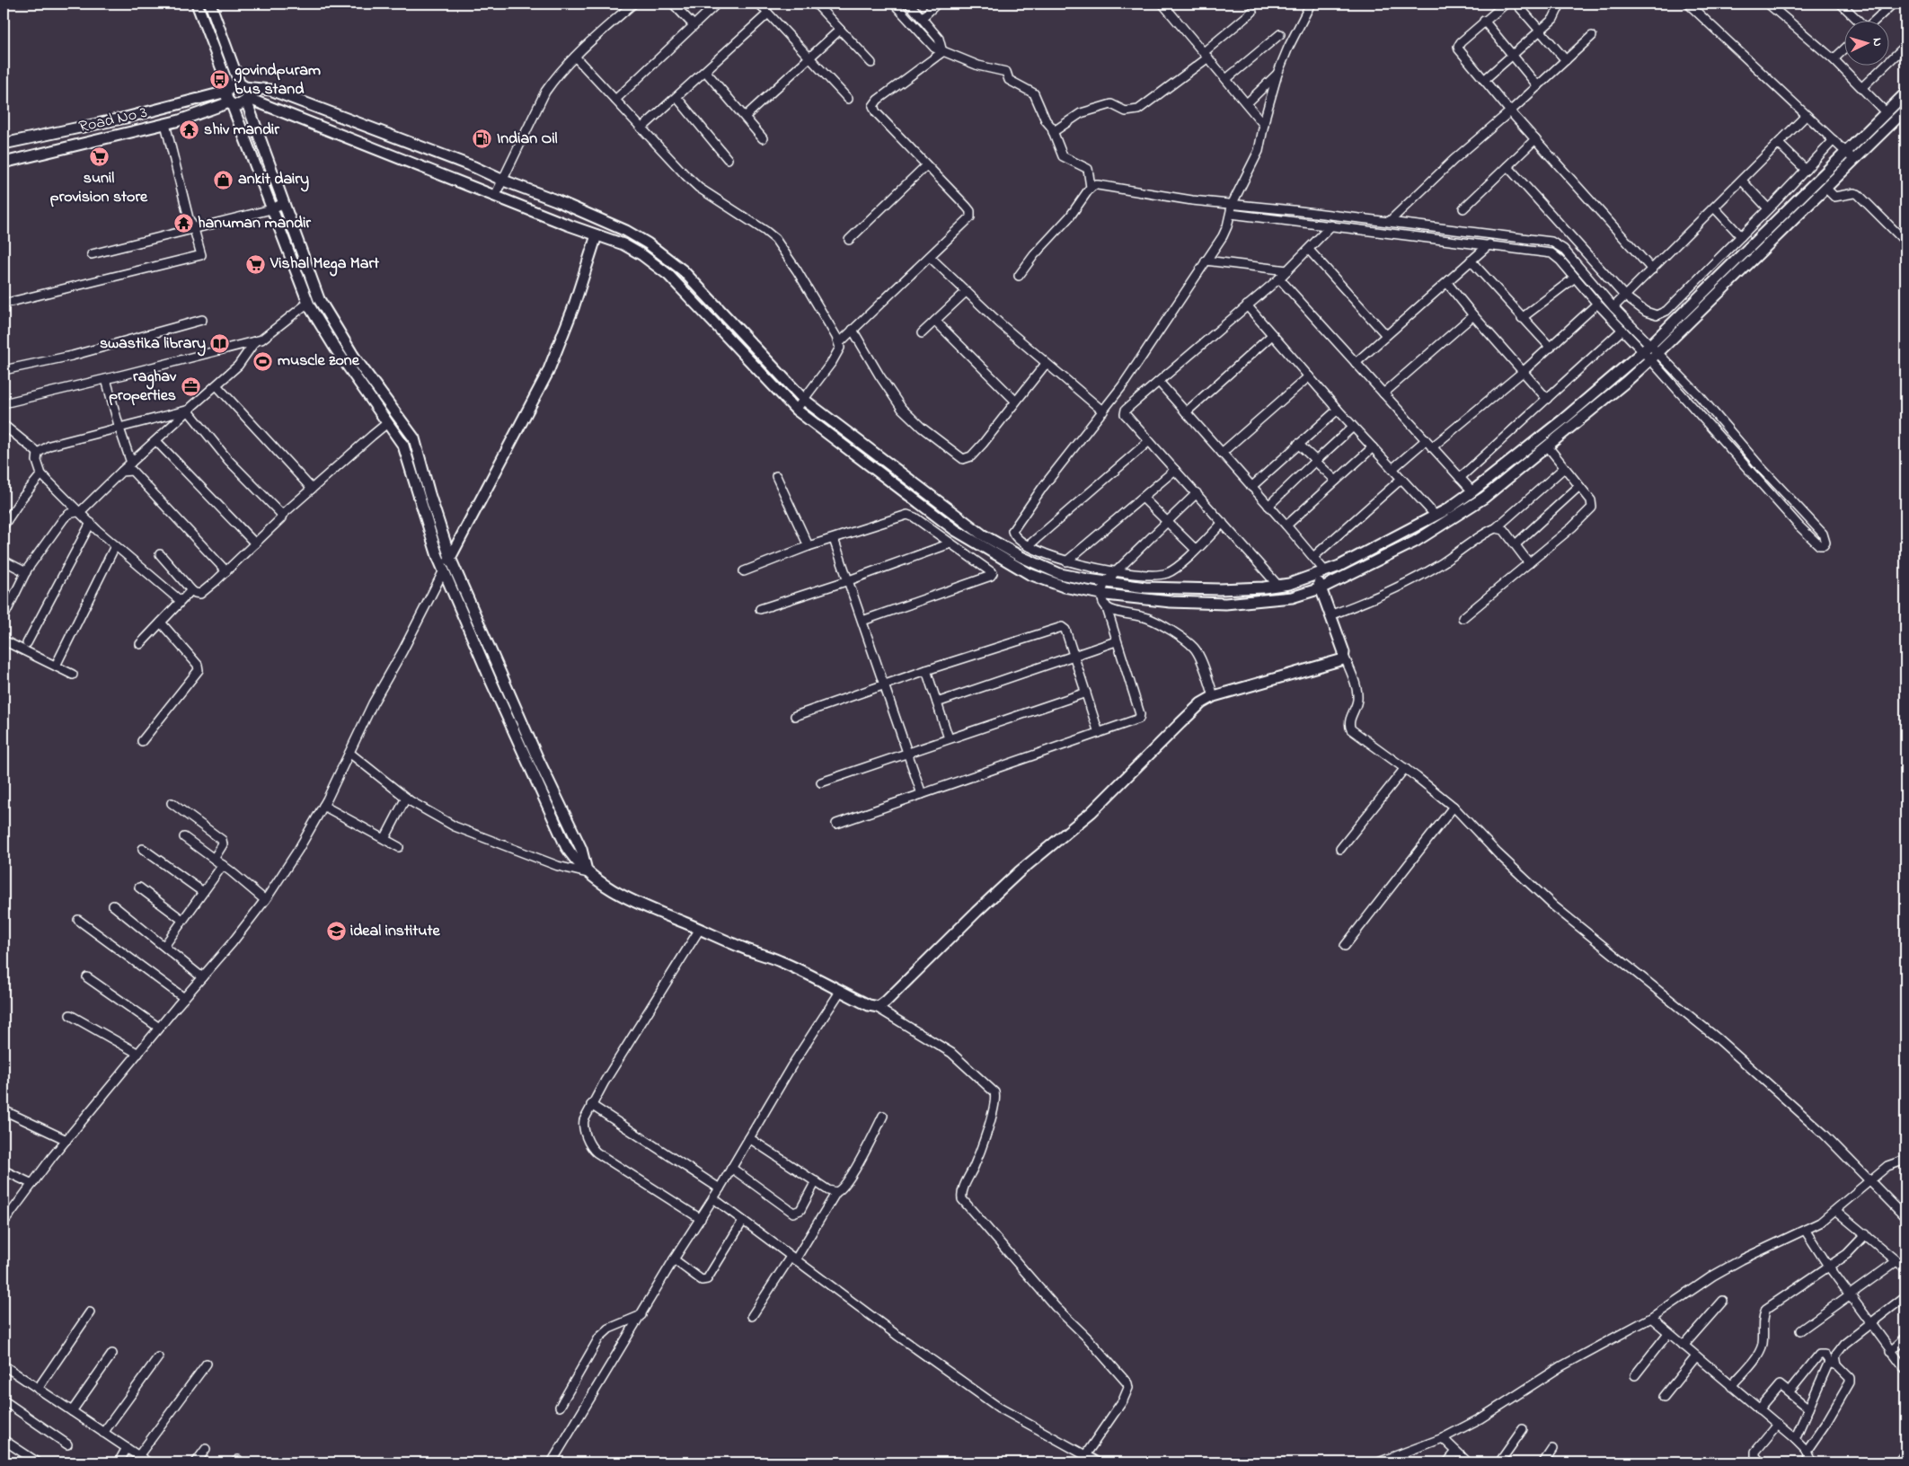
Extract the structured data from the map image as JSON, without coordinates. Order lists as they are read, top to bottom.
{
  "streets": {
    "street": ["Road No 3"]
  },
  "places": {
    "bus stop": ["govindpuram bus stand"],
    "temple": ["shiv mandir", "hanuman mandir"],
    "fuel station": ["Indian Oil"],
    "supermarket": ["sunil provision store", "Vishal Mega Mart"],
    "shop": ["ankit dairy"],
    "library": ["swastika library"],
    "sports": ["muscle zone"],
    "office": ["raghav properties"],
    "school or university": ["ideal institute"]
  },
  "north": "right"
}
